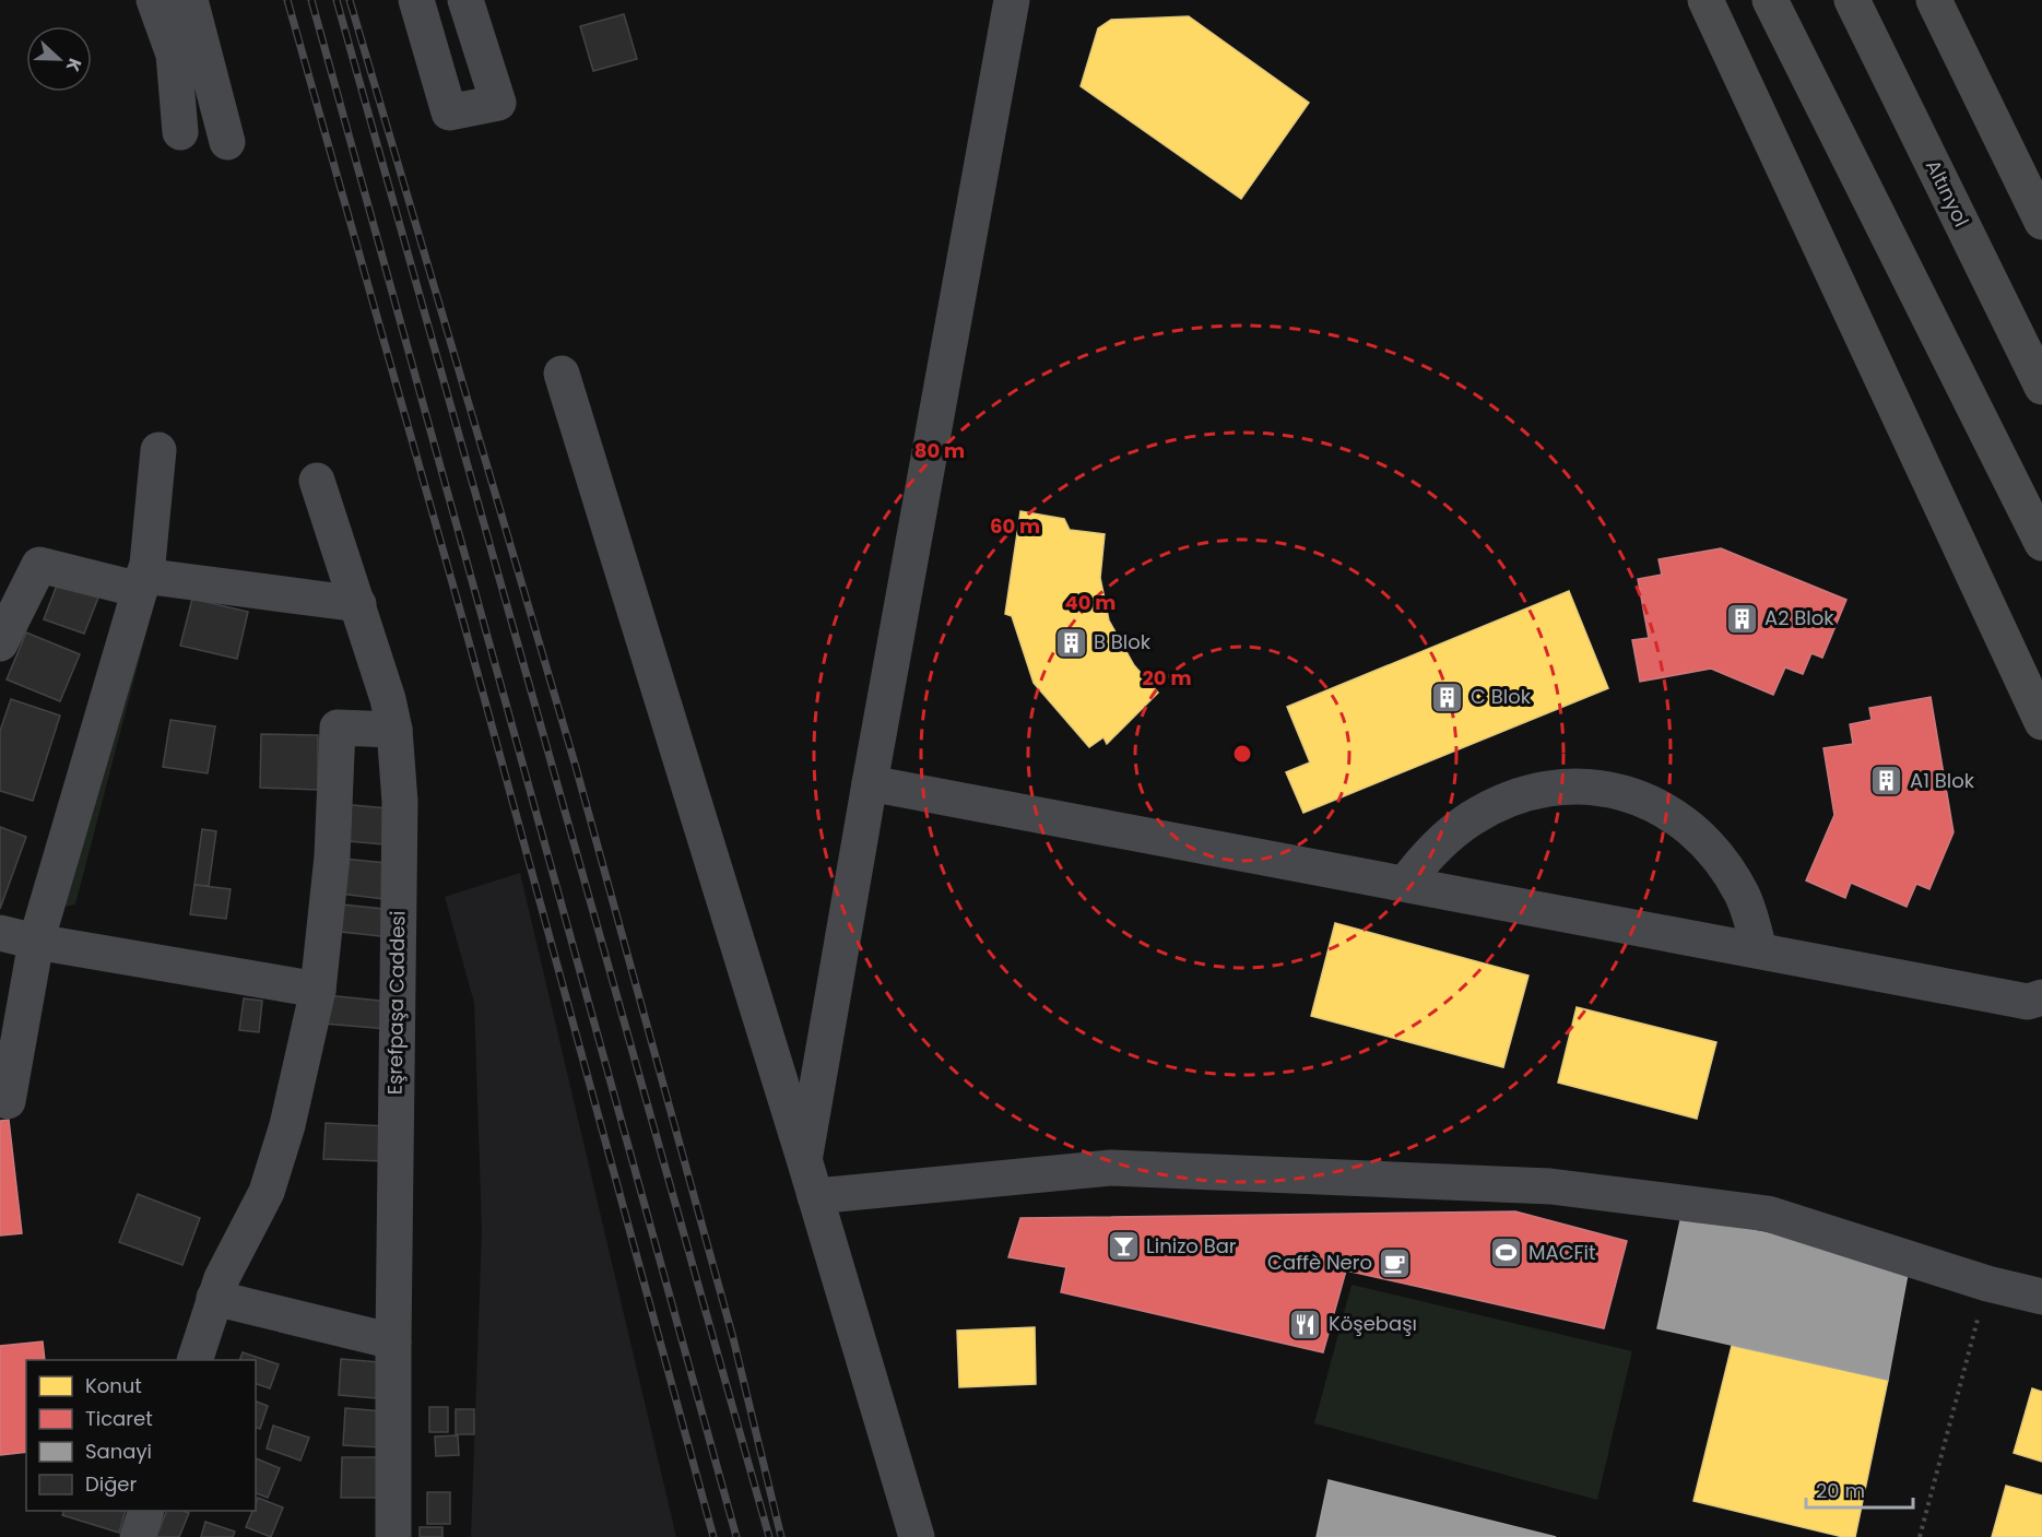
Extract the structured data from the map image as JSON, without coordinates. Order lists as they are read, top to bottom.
{
  "streets": {
    "highway": ["Altınyol"],
    "street": ["Eşrefpaşa Caddesi"]
  },
  "places": {
    "building": [
      "A2 Blok",
      "B Blok",
      "C Blok",
      "A1 Blok"
    ],
    "bar": ["Linizo Bar"],
    "sports": ["MACFit"],
    "cafe": ["Caffè Nero"],
    "restaurant": ["Köşebaşı"]
  },
  "legend": [
    "Konut",
    "Ticaret",
    "Sanayi",
    "Diğer"
  ],
  "scale_bar": "20 m",
  "north": "right",
  "rings": [
    "80 m",
    "60 m",
    "40 m",
    "20 m"
  ]
}
